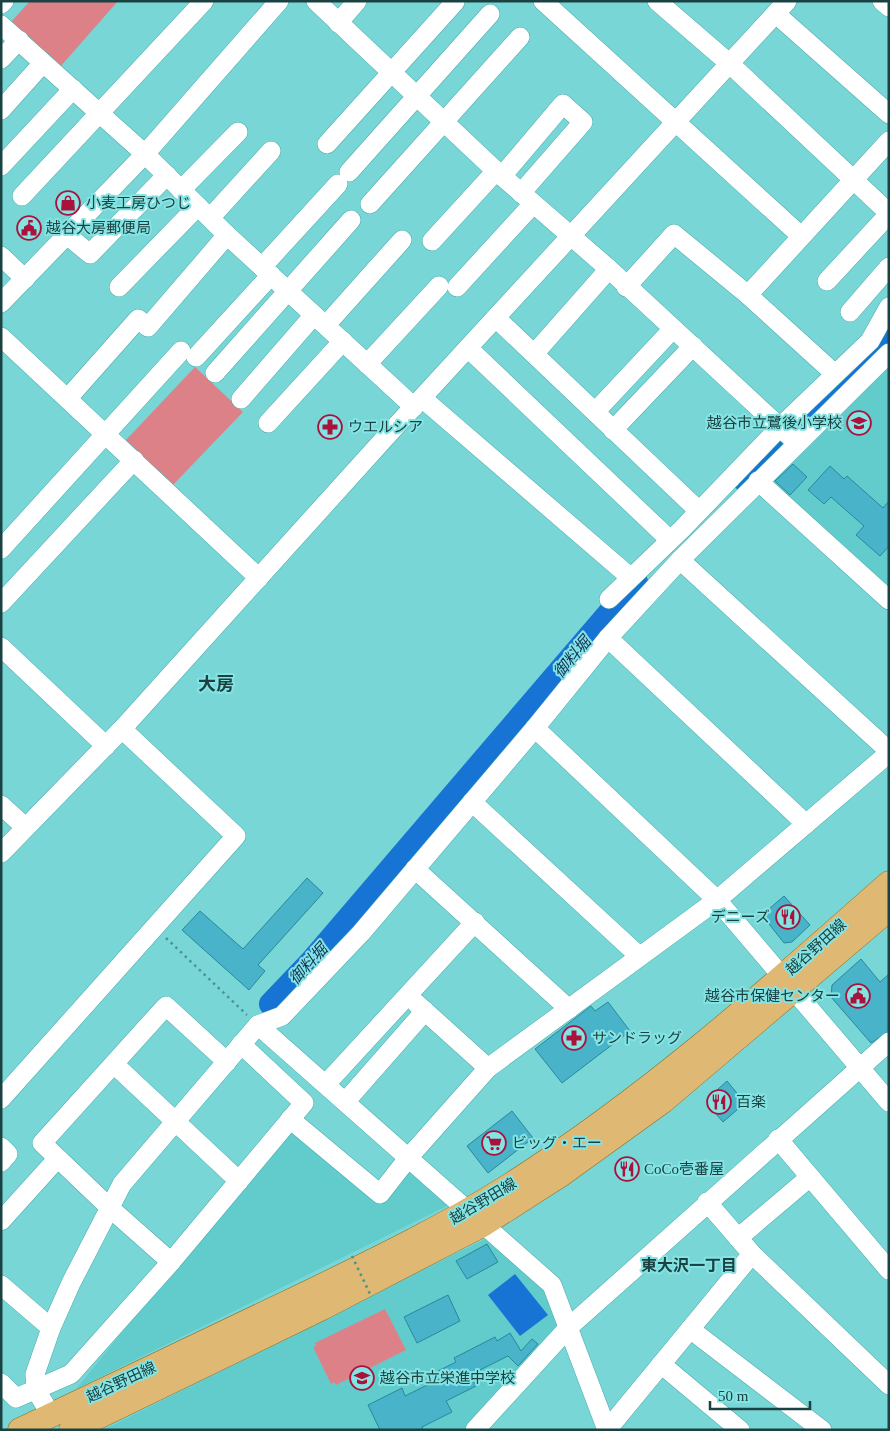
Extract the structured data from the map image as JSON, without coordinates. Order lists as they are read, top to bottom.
{
  "streets": {
    "main road": ["越谷野田線"]
  },
  "districts": ["大房", "東大沢一丁目"],
  "water": ["御料堀"],
  "places": {
    "shop": ["小麦工房ひつじ"],
    "public building": ["越谷大房郵便局", "越谷市保健センター"],
    "school or university": ["越谷市立鷺後小学校", "越谷市立栄進中学校"],
    "pharmacy": ["ウエルシア", "サンドラッグ"],
    "restaurant": ["デニーズ", "百楽", "CoCo壱番屋"],
    "supermarket": ["ビッグ・エー"]
  },
  "scale_bar": "50 m"
}
